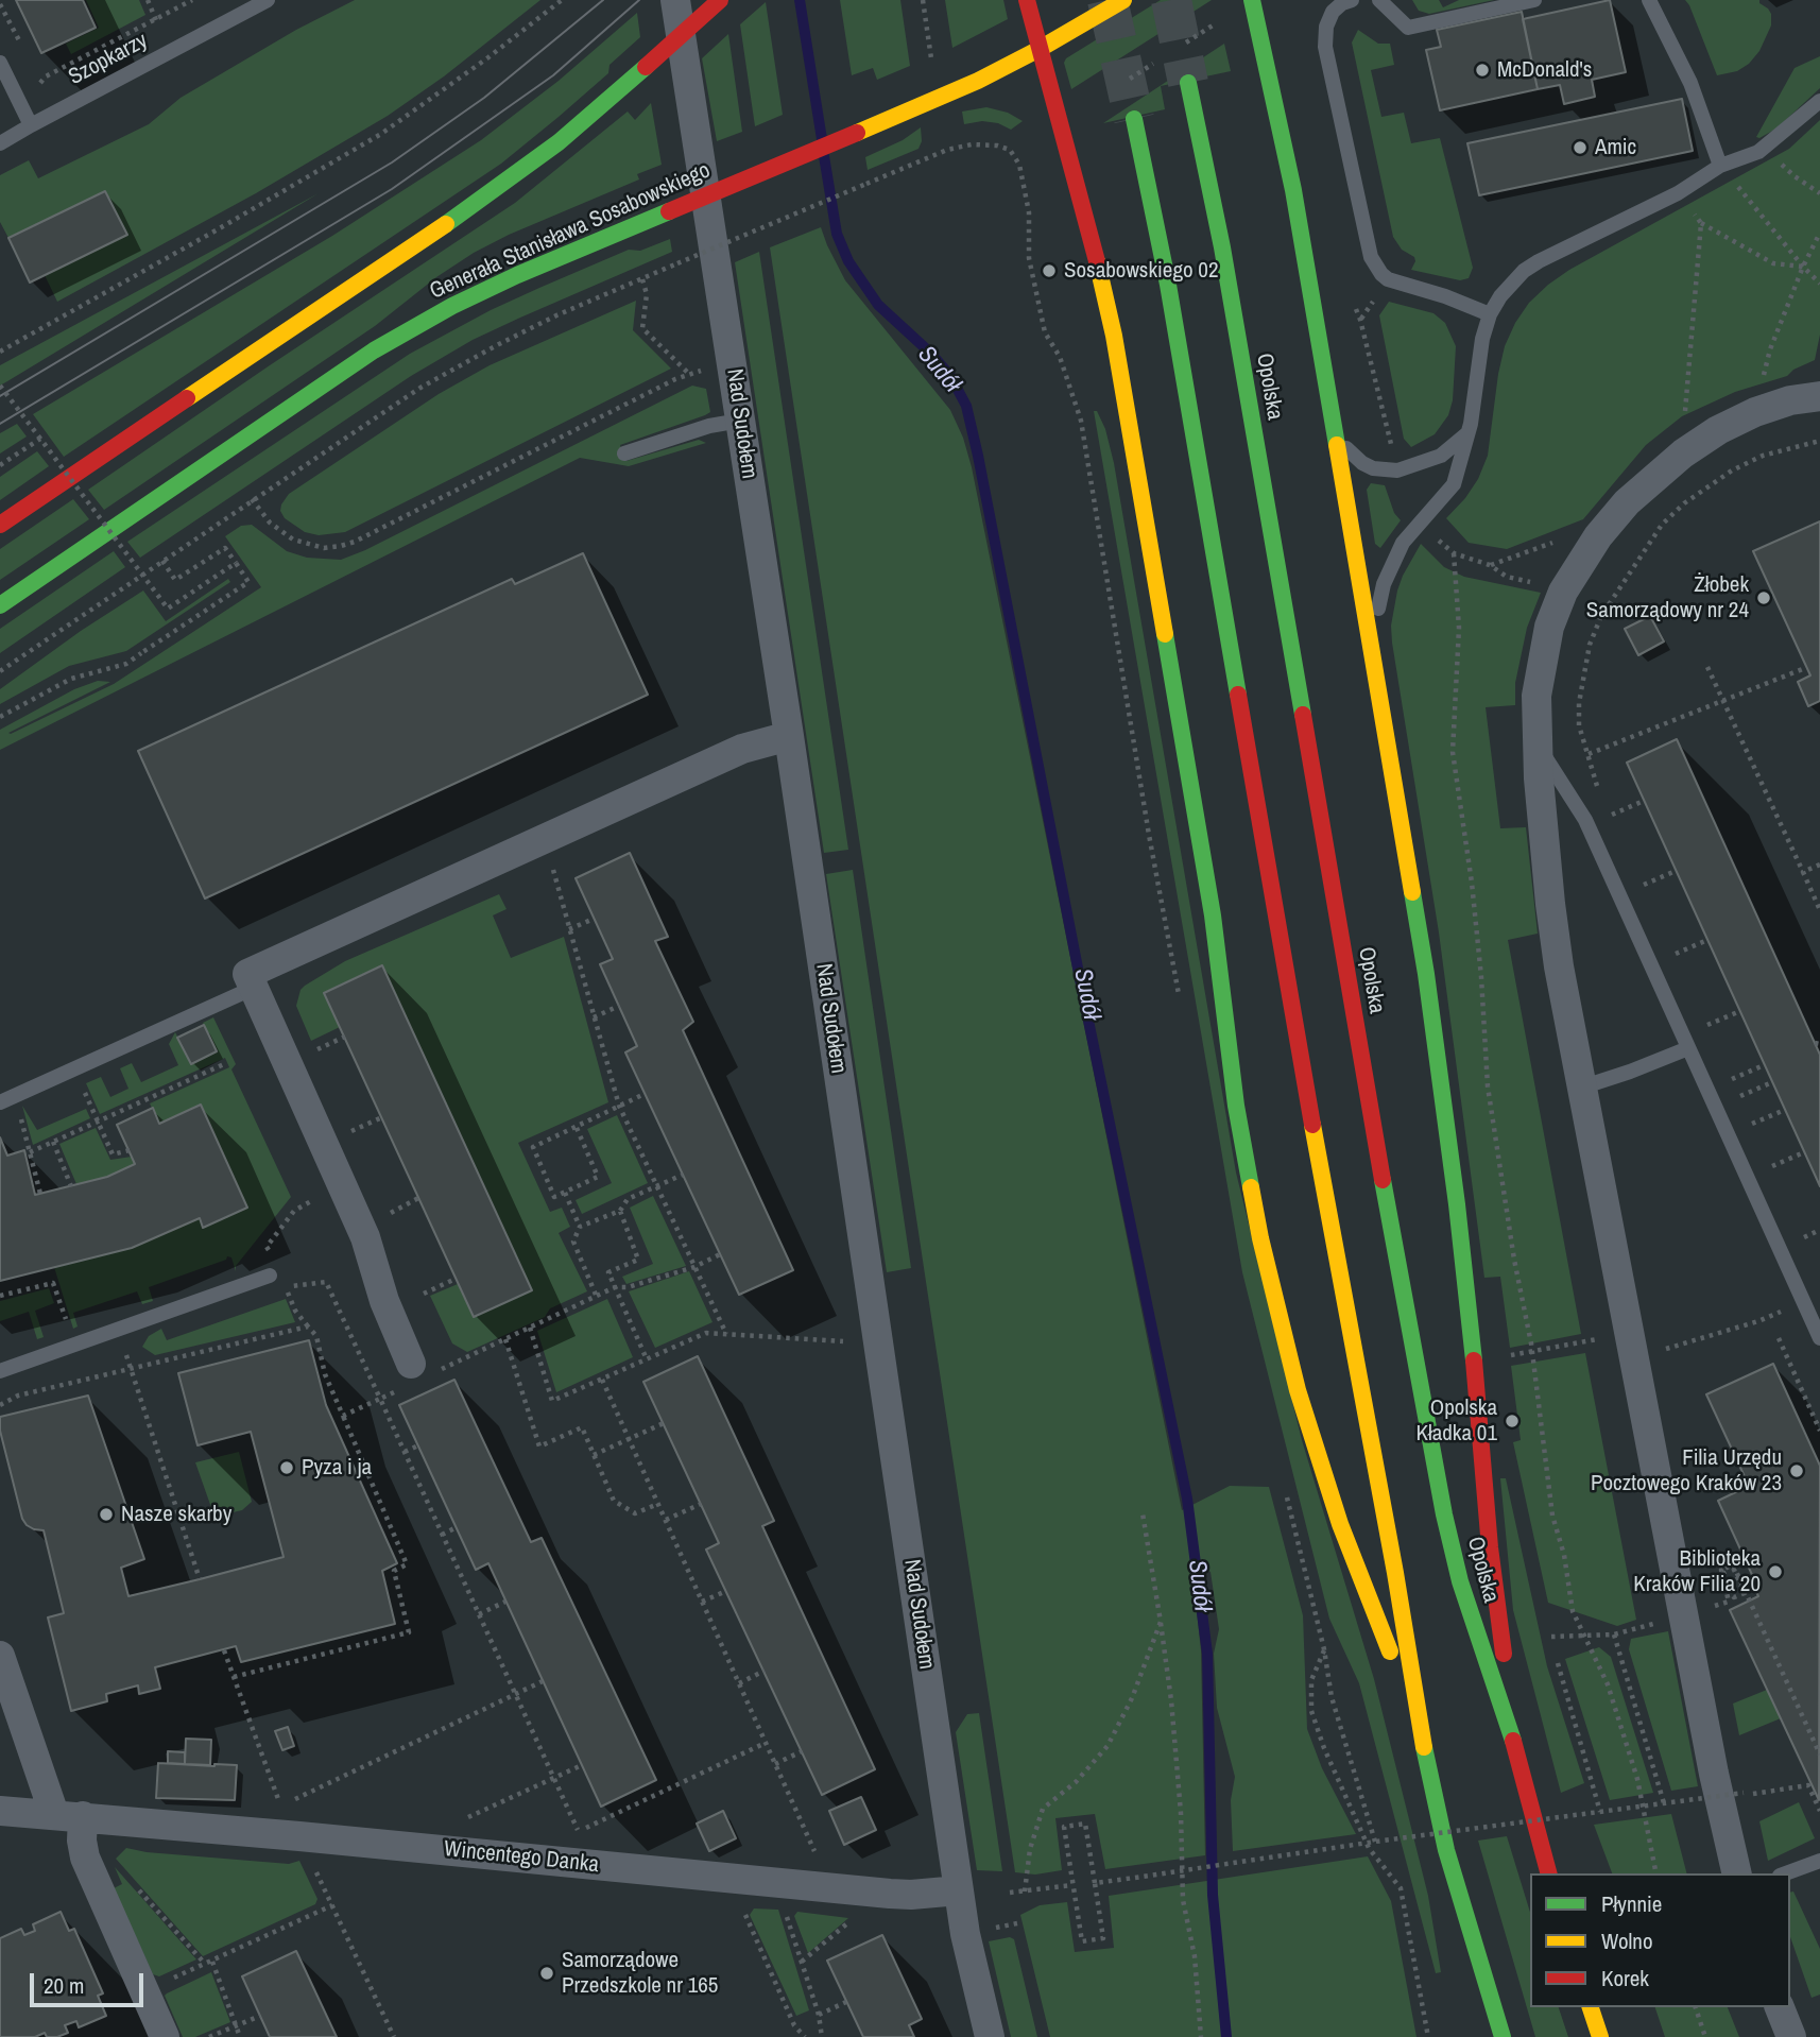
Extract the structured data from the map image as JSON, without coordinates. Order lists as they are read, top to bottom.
{
  "streets": {
    "main road": ["Generała Stanisława Sosabowskiego", "Opolska"],
    "street": ["Nad Sudołem", "Wincentego Danka"],
    "lane": ["Szopkarzy"]
  },
  "crossings": [
    ["Nad Sudołem", "Wincentego Danka"]
  ],
  "water": ["Sudół"],
  "places": [
    "McDonald's",
    "Amic",
    "Sosabowskiego 02",
    "Żłobek Samorządowy nr 24",
    "Opolska Kładka 01",
    "Pyza i ja",
    "Filia Urzędu Pocztowego Kraków 23",
    "Nasze skarby",
    "Biblioteka Kraków Filia 20",
    "Samorządowe Przedszkole nr 165"
  ],
  "legend": ["Płynnie", "Wolno", "Korek"],
  "scale_bar": "20 m"
}
